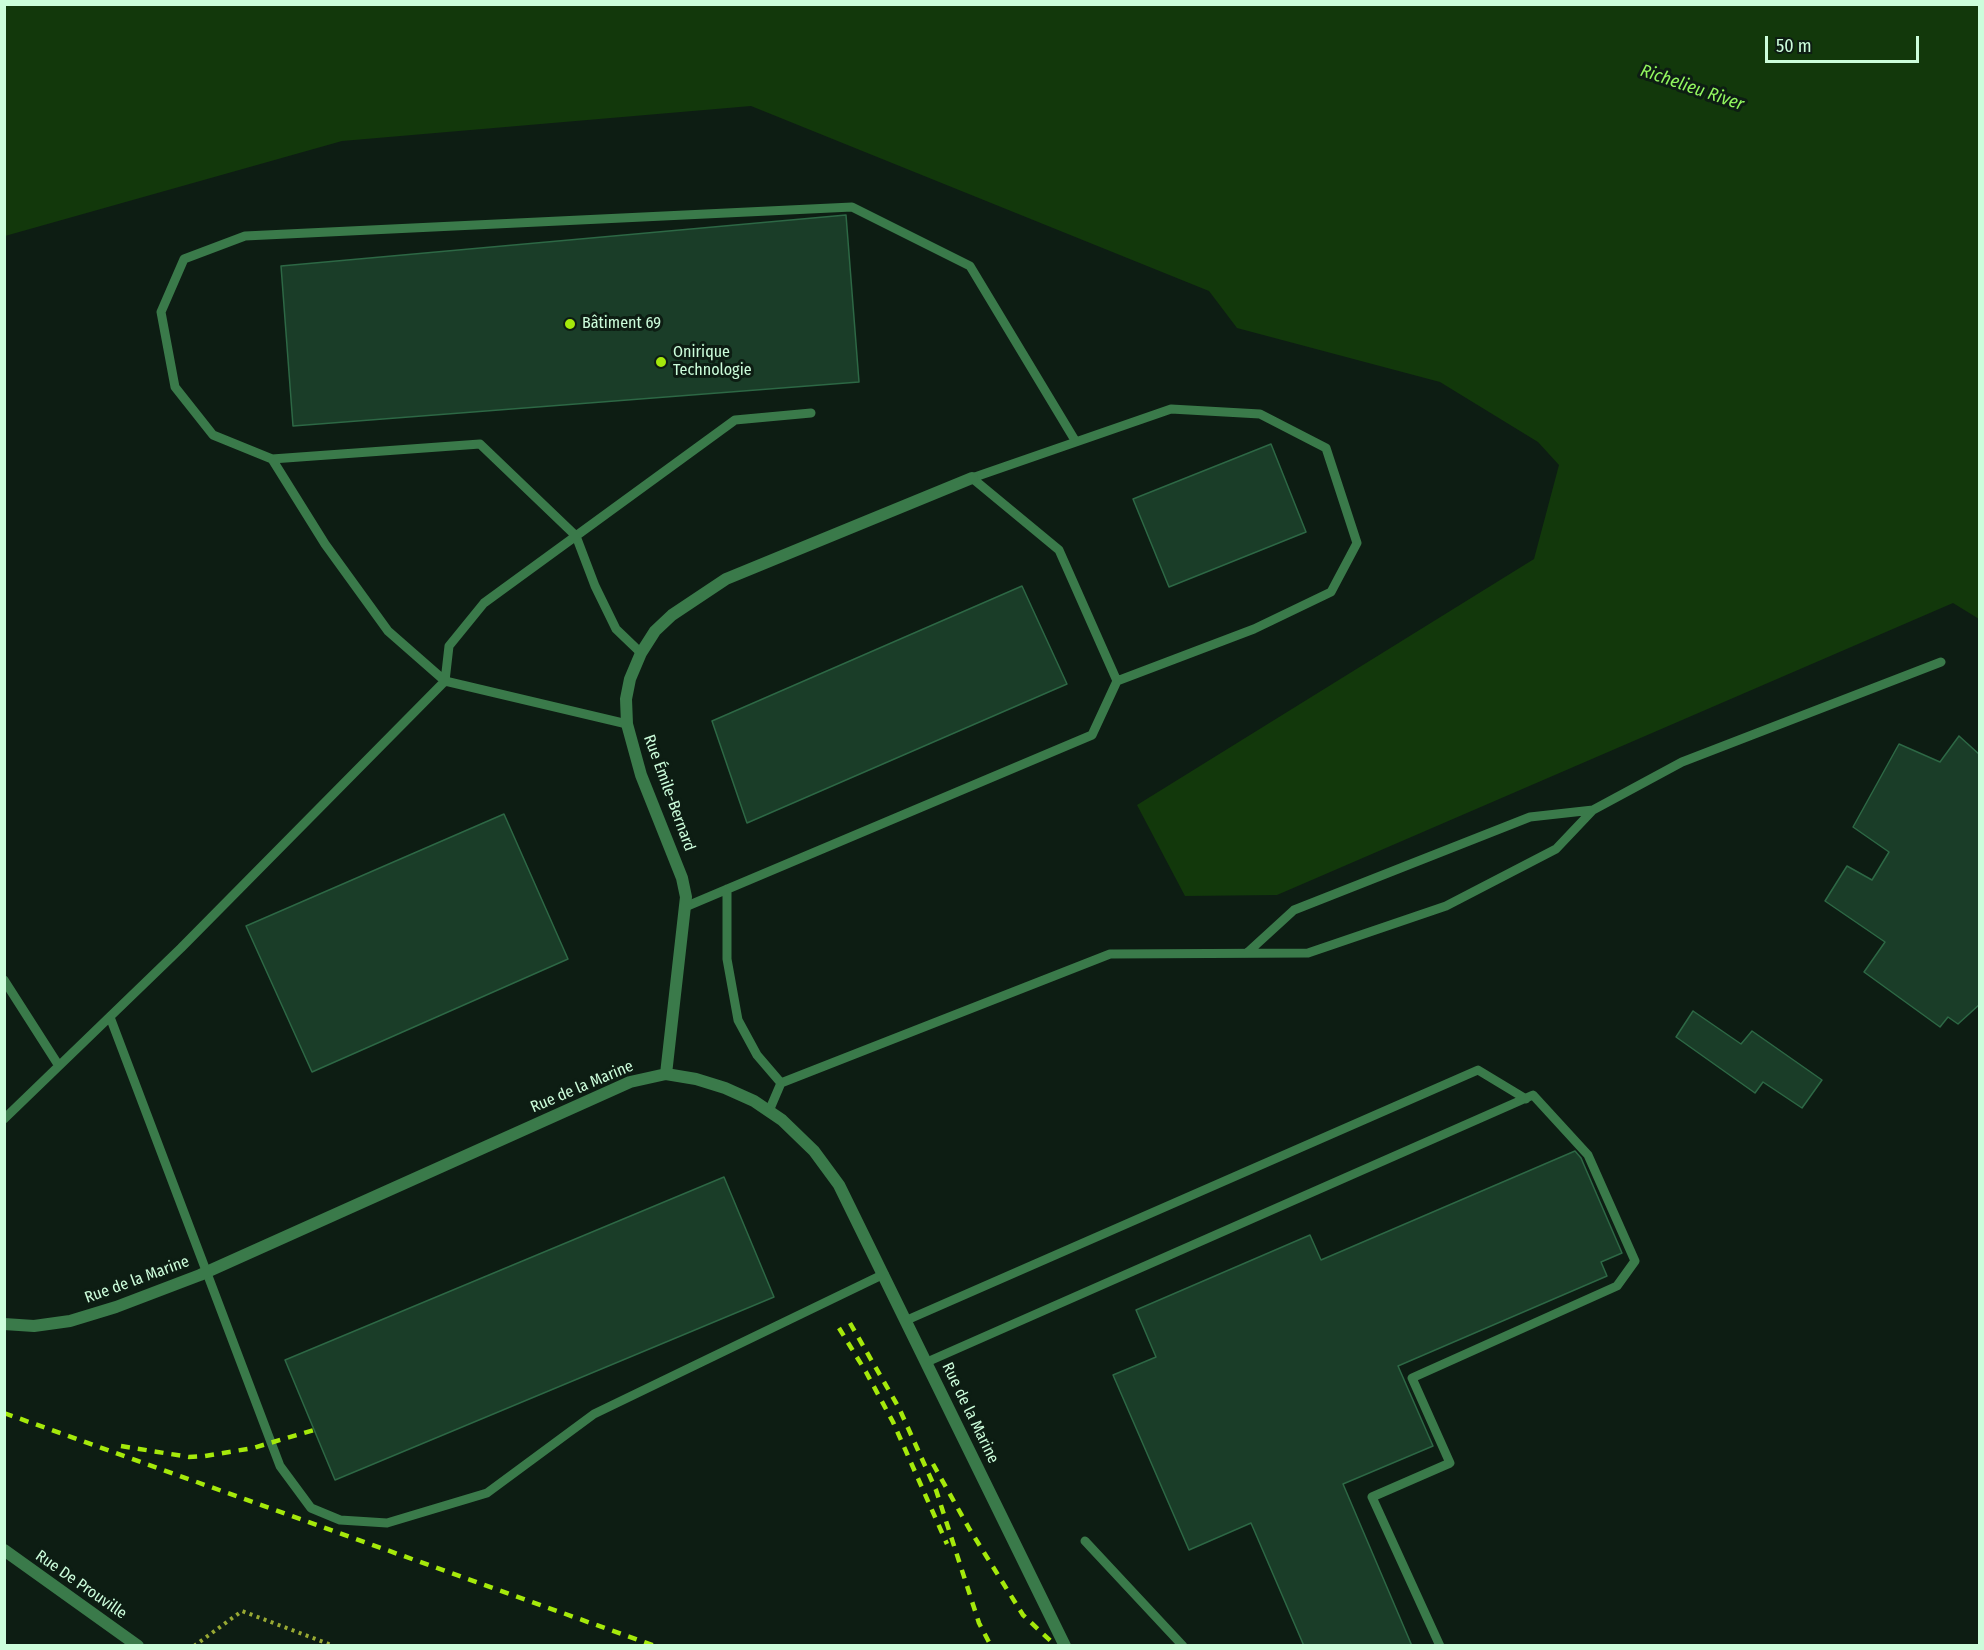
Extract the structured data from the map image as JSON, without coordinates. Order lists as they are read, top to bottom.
{
  "streets": {
    "street": ["Rue Émile-Bernard", "Rue de la Marine", "Rue De Prouville"]
  },
  "crossings": [
    ["Rue Émile-Bernard", "Rue de la Marine"]
  ],
  "water": ["Richelieu River"],
  "places": ["Bâtiment 69", "Onirique Technologie"],
  "scale_bar": "50 m"
}
